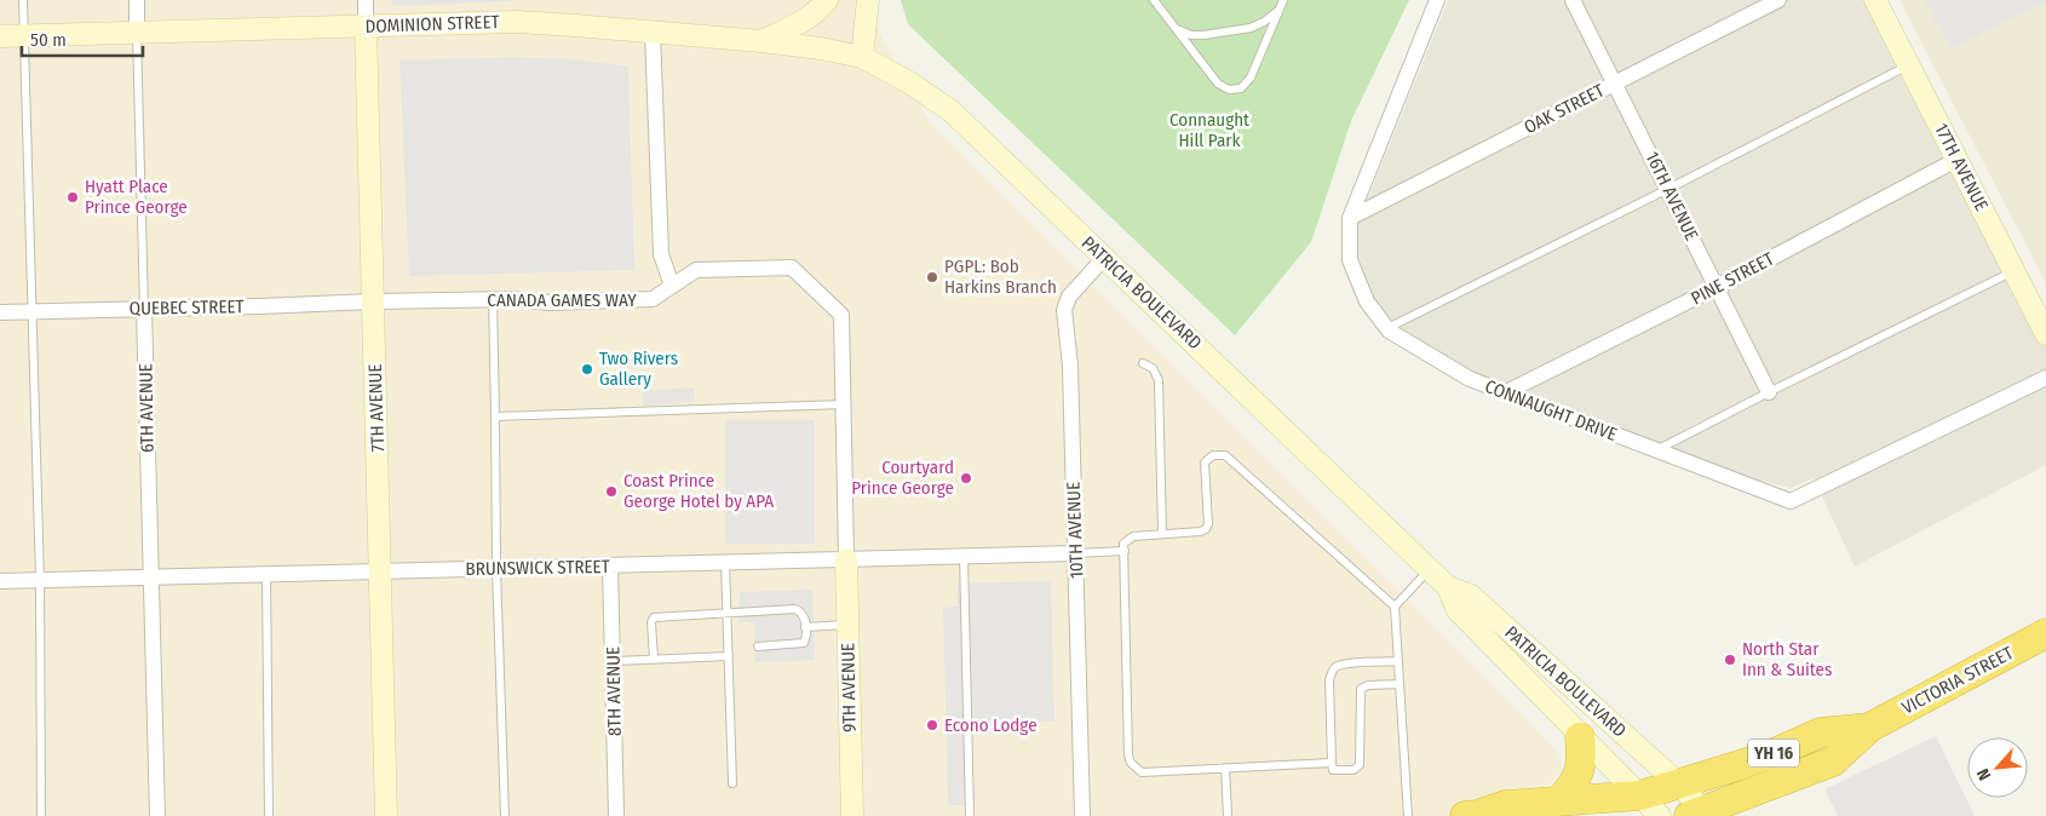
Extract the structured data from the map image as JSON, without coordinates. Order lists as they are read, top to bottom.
{
  "streets": {
    "highway": ["VICTORIA STREET", "YH 16"],
    "main road": [
      "DOMINION STREET",
      "17TH AVENUE",
      "PATRICIA BOULEVARD",
      "7TH AVENUE",
      "9TH AVENUE"
    ],
    "street": [
      "OAK STREET",
      "16TH AVENUE",
      "PINE STREET",
      "CANADA GAMES WAY",
      "QUEBEC STREET",
      "6TH AVENUE",
      "CONNAUGHT DRIVE",
      "10TH AVENUE",
      "BRUNSWICK STREET",
      "8TH AVENUE"
    ]
  },
  "crossings": [
    ["DOMINION STREET", "PATRICIA BOULEVARD"],
    ["DOMINION STREET", "6TH AVENUE"],
    ["DOMINION STREET", "7TH AVENUE"],
    ["OAK STREET", "16TH AVENUE"],
    ["OAK STREET", "CONNAUGHT DRIVE"],
    ["17TH AVENUE", "PINE STREET"],
    ["16TH AVENUE", "PINE STREET"],
    ["PINE STREET", "CONNAUGHT DRIVE"],
    ["PATRICIA BOULEVARD", "10TH AVENUE"],
    ["PATRICIA BOULEVARD", "VICTORIA STREET"],
    ["CANADA GAMES WAY", "QUEBEC STREET"],
    ["CANADA GAMES WAY", "7TH AVENUE"],
    ["CANADA GAMES WAY", "BRUNSWICK STREET"],
    ["CANADA GAMES WAY", "9TH AVENUE"],
    ["QUEBEC STREET", "6TH AVENUE"],
    ["QUEBEC STREET", "7TH AVENUE"],
    ["6TH AVENUE", "BRUNSWICK STREET"],
    ["7TH AVENUE", "BRUNSWICK STREET"],
    ["10TH AVENUE", "BRUNSWICK STREET"],
    ["BRUNSWICK STREET", "9TH AVENUE"],
    ["BRUNSWICK STREET", "8TH AVENUE"]
  ],
  "parks": ["Connaught Hill Park"],
  "places": [
    "Hyatt Place Prince George",
    "PGPL: Bob Harkins Branch",
    "Two Rivers Gallery",
    "Courtyard Prince George",
    "Coast Prince George Hotel by APA",
    "North Star Inn & Suites",
    "Econo Lodge"
  ],
  "scale_bar": "50 m",
  "north": "bottom left"
}
